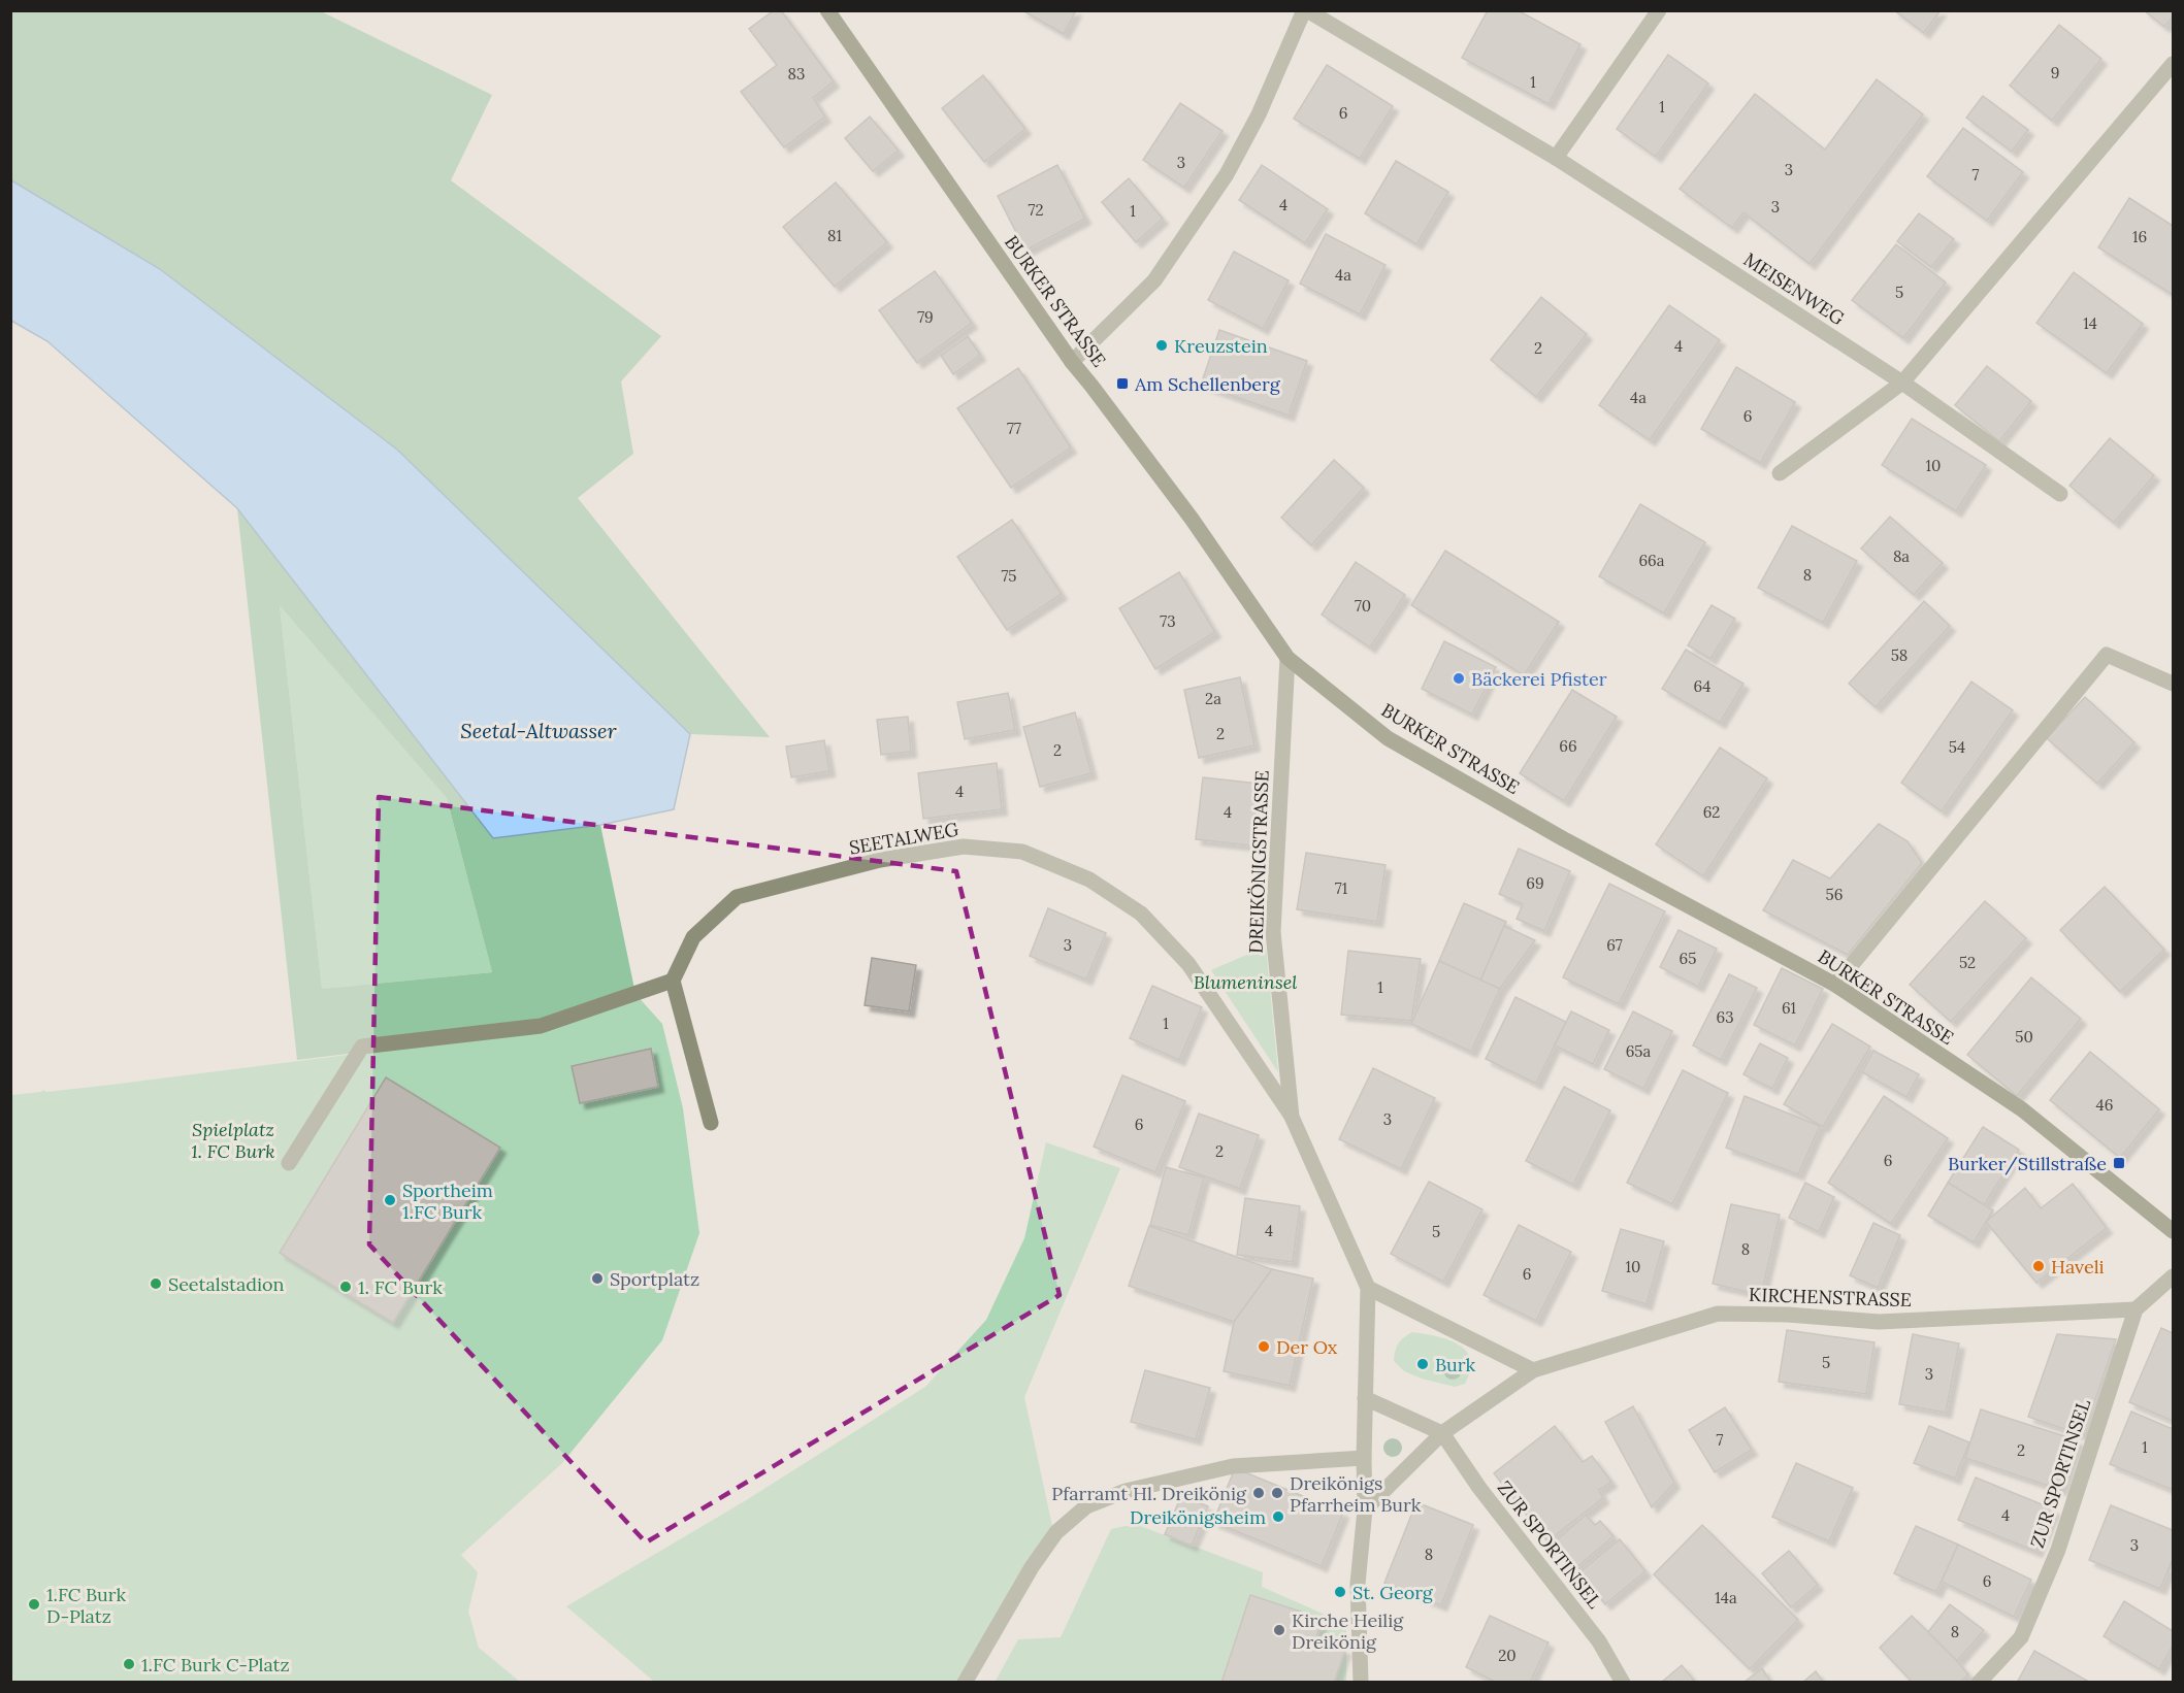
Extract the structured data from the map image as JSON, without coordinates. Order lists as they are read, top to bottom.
{
  "streets": {
    "main road": ["BURKER STRASSE"],
    "street": [
      "MEISENWEG",
      "SEETALWEG",
      "DREIKÖNIGSTRASSE",
      "KIRCHENSTRASSE",
      "ZUR SPORTINSEL"
    ]
  },
  "crossings": [
    ["BURKER STRASSE", "DREIKÖNIGSTRASSE"],
    ["SEETALWEG", "DREIKÖNIGSTRASSE"],
    ["KIRCHENSTRASSE", "ZUR SPORTINSEL"]
  ],
  "water": ["Seetal-Altwasser"],
  "parks": ["Blumeninsel", "Spielplatz 1. FC Burk"],
  "places": {
    "other": [
      "Kreuzstein",
      "Bäckerei Pfister",
      "Sportheim 1.FC Burk",
      "Haveli",
      "Sportplatz",
      "Seetalstadion",
      "1. FC Burk",
      "Der Ox",
      "Burk",
      "Pfarramt Hl. Dreikönig",
      "Dreikönigs Pfarrheim Burk",
      "Dreikönigsheim",
      "St. Georg",
      "1.FC Burk D-Platz",
      "Kirche Heilig Dreikönig",
      "1.FC Burk C-Platz"
    ],
    "transit": ["Am Schellenberg", "Burker/Stillstraße"]
  },
  "house_numbers": [
    "9",
    "83",
    "1",
    "1",
    "6",
    "3",
    "3",
    "7",
    "4",
    "3",
    "72",
    "1",
    "81",
    "16",
    "4a",
    "5",
    "79",
    "14",
    "4",
    "2",
    "4a",
    "6",
    "77",
    "10",
    "8a",
    "66a",
    "8",
    "75",
    "70",
    "73",
    "58",
    "64",
    "2a",
    "2",
    "66",
    "54",
    "2",
    "4",
    "4",
    "62",
    "69",
    "71",
    "56",
    "3",
    "67",
    "65",
    "52",
    "1",
    "61",
    "63",
    "1",
    "50",
    "65a",
    "46",
    "3",
    "6",
    "2",
    "6",
    "4",
    "5",
    "8",
    "10",
    "6",
    "5",
    "3",
    "7",
    "1",
    "2",
    "4",
    "3",
    "8",
    "6",
    "14a",
    "8",
    "20"
  ]
}
